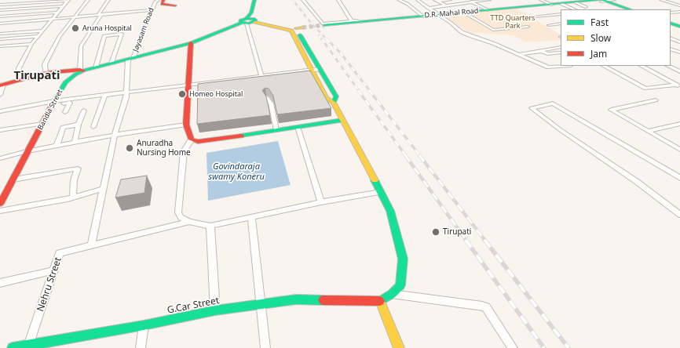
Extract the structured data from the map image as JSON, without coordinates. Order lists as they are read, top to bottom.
{
  "streets": {
    "street": [
      "D.R. Mahal Road",
      "Jayasam Road",
      "Bandla Street",
      "Nehru Street",
      "G.Car Street"
    ]
  },
  "crossings": [
    ["Jayasam Road", "Bandla Street"],
    ["Nehru Street", "G.Car Street"]
  ],
  "districts": ["Tirupati"],
  "water": ["Govindaraja swamy Koneru"],
  "parks": ["TTD Quarters Park"],
  "places": [
    "Aruna Hospital",
    "Homeo Hospital",
    "Anuradha Nursing Home",
    "Tirupati"
  ],
  "legend": ["Fast", "Slow", "Jam"]
}
